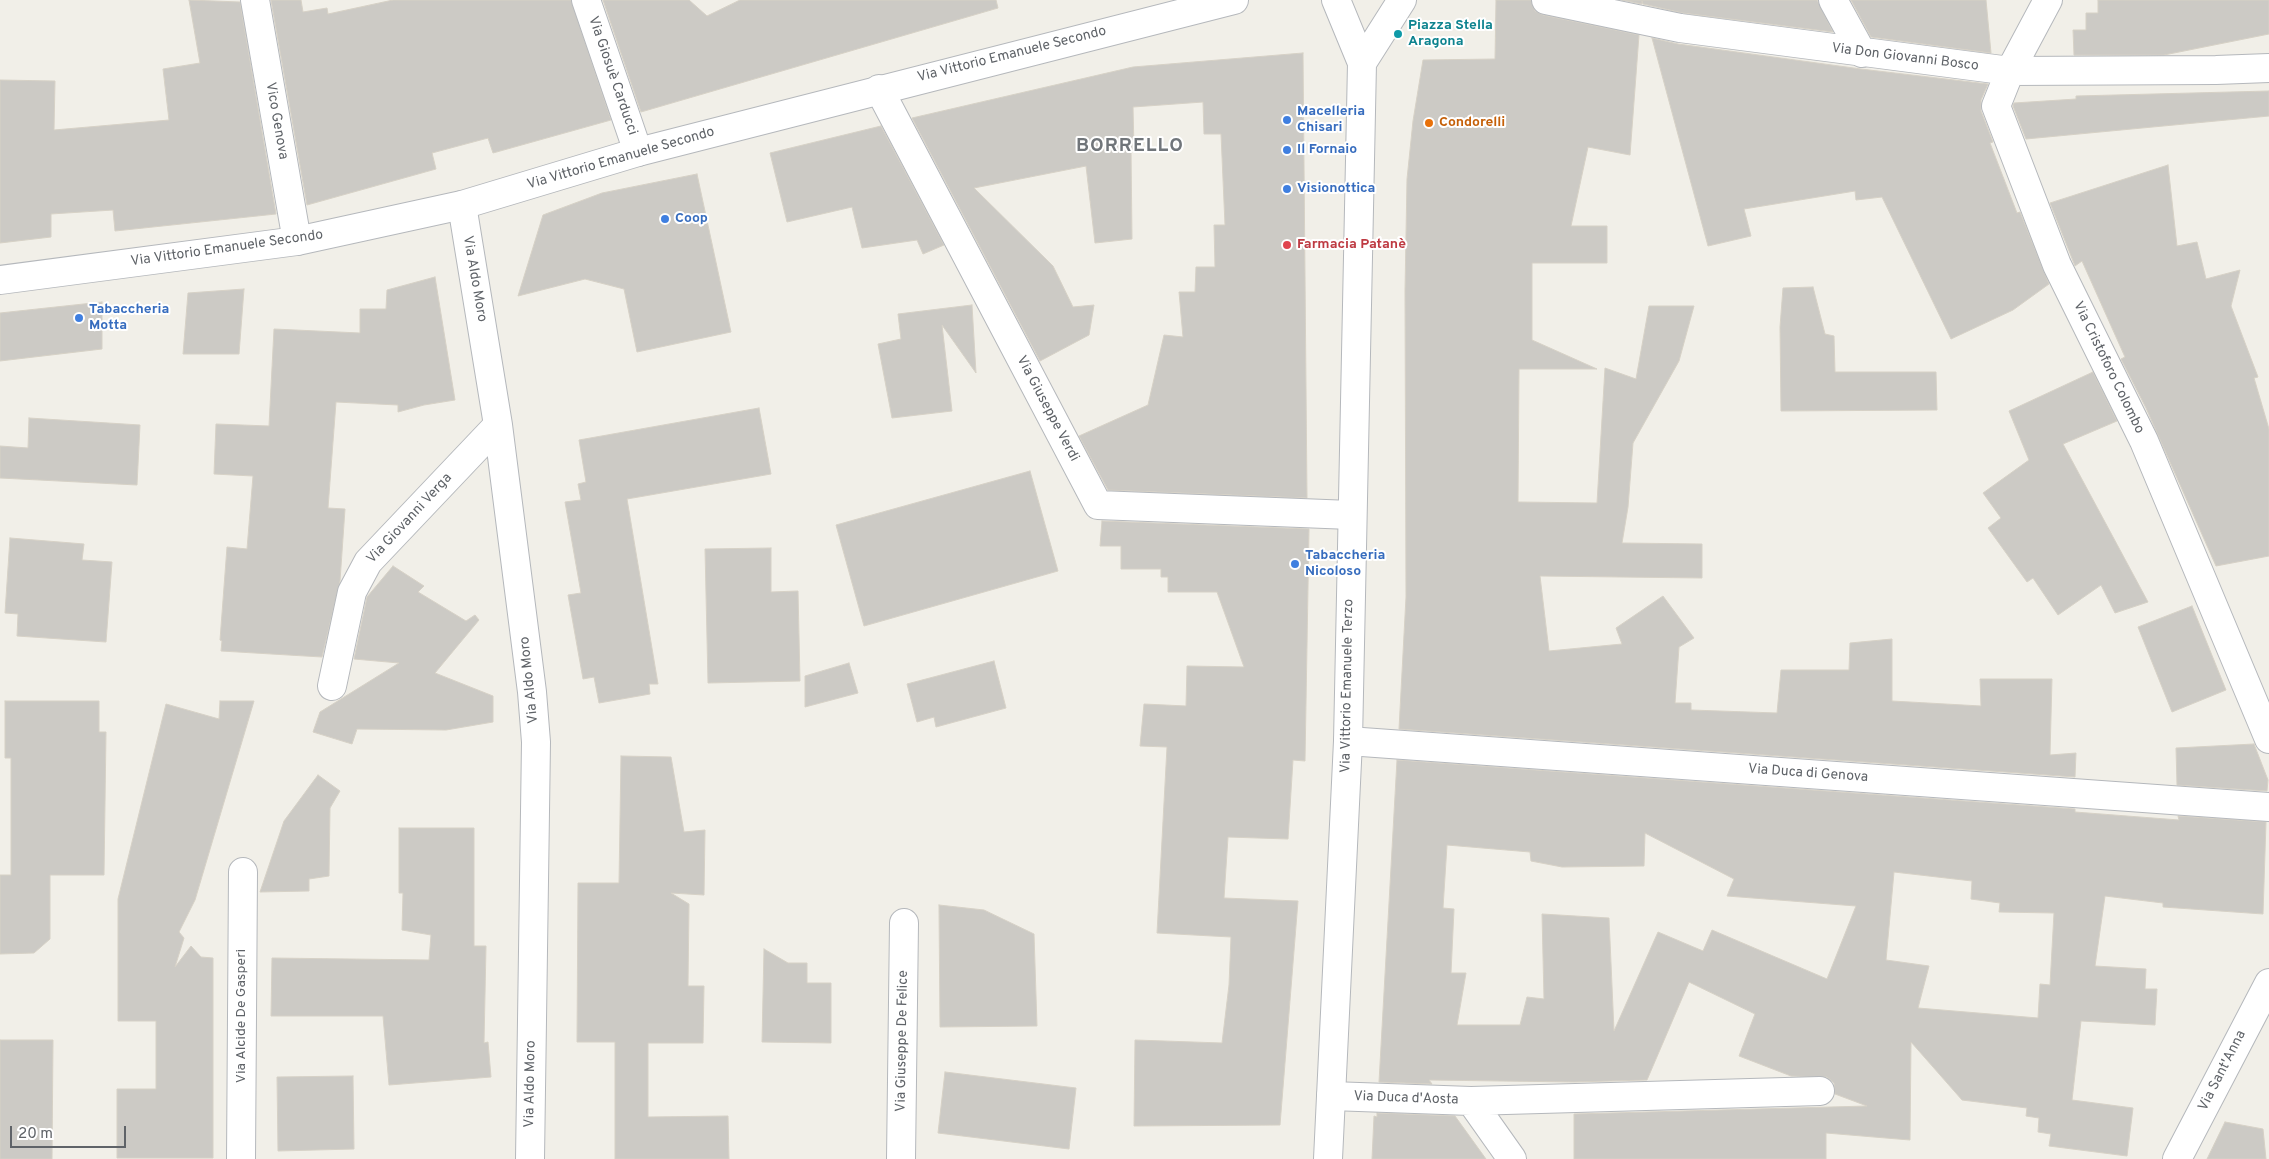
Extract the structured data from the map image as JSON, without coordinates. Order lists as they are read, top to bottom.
{
  "streets": {
    "street": [
      "Via Vittorio Emanuele Secondo",
      "Via Don Giovanni Bosco",
      "Via Giosuè Carducci",
      "Vico Genova",
      "Via Aldo Moro",
      "Via Cristoforo Colombo",
      "Via Giuseppe Verdi",
      "Via Giovanni Verga",
      "Via Vittorio Emanuele Terzo",
      "Via Duca di Genova",
      "Via Alcide De Gasperi",
      "Via Giuseppe De Felice",
      "Via Sant'Anna",
      "Via Duca d'Aosta"
    ]
  },
  "crossings": [
    ["Via Vittorio Emanuele Secondo", "Via Giosuè Carducci"],
    ["Via Vittorio Emanuele Secondo", "Vico Genova"],
    ["Via Vittorio Emanuele Secondo", "Via Aldo Moro"],
    ["Via Vittorio Emanuele Secondo", "Via Giuseppe Verdi"],
    ["Via Don Giovanni Bosco", "Via Cristoforo Colombo"],
    ["Via Aldo Moro", "Via Giovanni Verga"],
    ["Via Giuseppe Verdi", "Via Vittorio Emanuele Terzo"],
    ["Via Vittorio Emanuele Terzo", "Via Duca di Genova"],
    ["Via Vittorio Emanuele Terzo", "Via Duca d'Aosta"]
  ],
  "districts": ["BORRELLO"],
  "places": [
    "Piazza Stella Aragona",
    "Macelleria Chisari",
    "Condorelli",
    "Il Fornaio",
    "Visionottica",
    "Coop",
    "Farmacia Patanè",
    "Tabaccheria Motta",
    "Tabaccheria Nicoloso"
  ],
  "scale_bar": "20 m"
}
